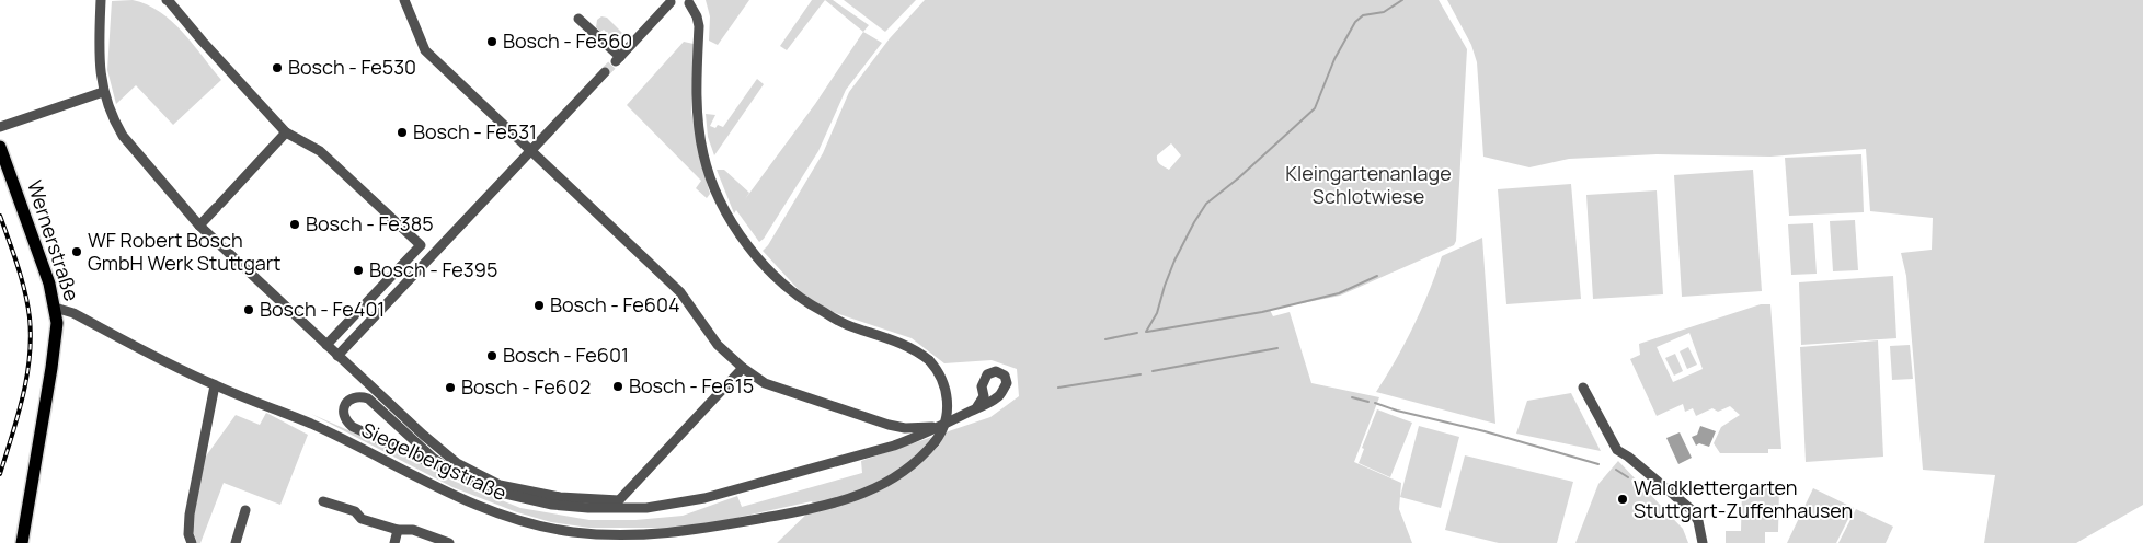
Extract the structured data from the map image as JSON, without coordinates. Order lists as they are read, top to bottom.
{
  "streets": {
    "main road": ["Wernerstraße"],
    "street": ["Siegelbergstraße"]
  },
  "crossings": [
    ["Wernerstraße", "Siegelbergstraße"]
  ],
  "parks": ["Kleingartenanlage Schlotwiese"],
  "places": [
    "Bosch - Fe560",
    "Bosch - Fe530",
    "Bosch - Fe531",
    "Bosch - Fe385",
    "WF Robert Bosch GmbH Werk Stuttgart",
    "Bosch - Fe395",
    "Bosch - Fe604",
    "Bosch - Fe401",
    "Bosch - Fe601",
    "Bosch - Fe615",
    "Bosch - Fe602",
    "Waldklettergarten Stuttgart-Zuffenhausen"
  ]
}
